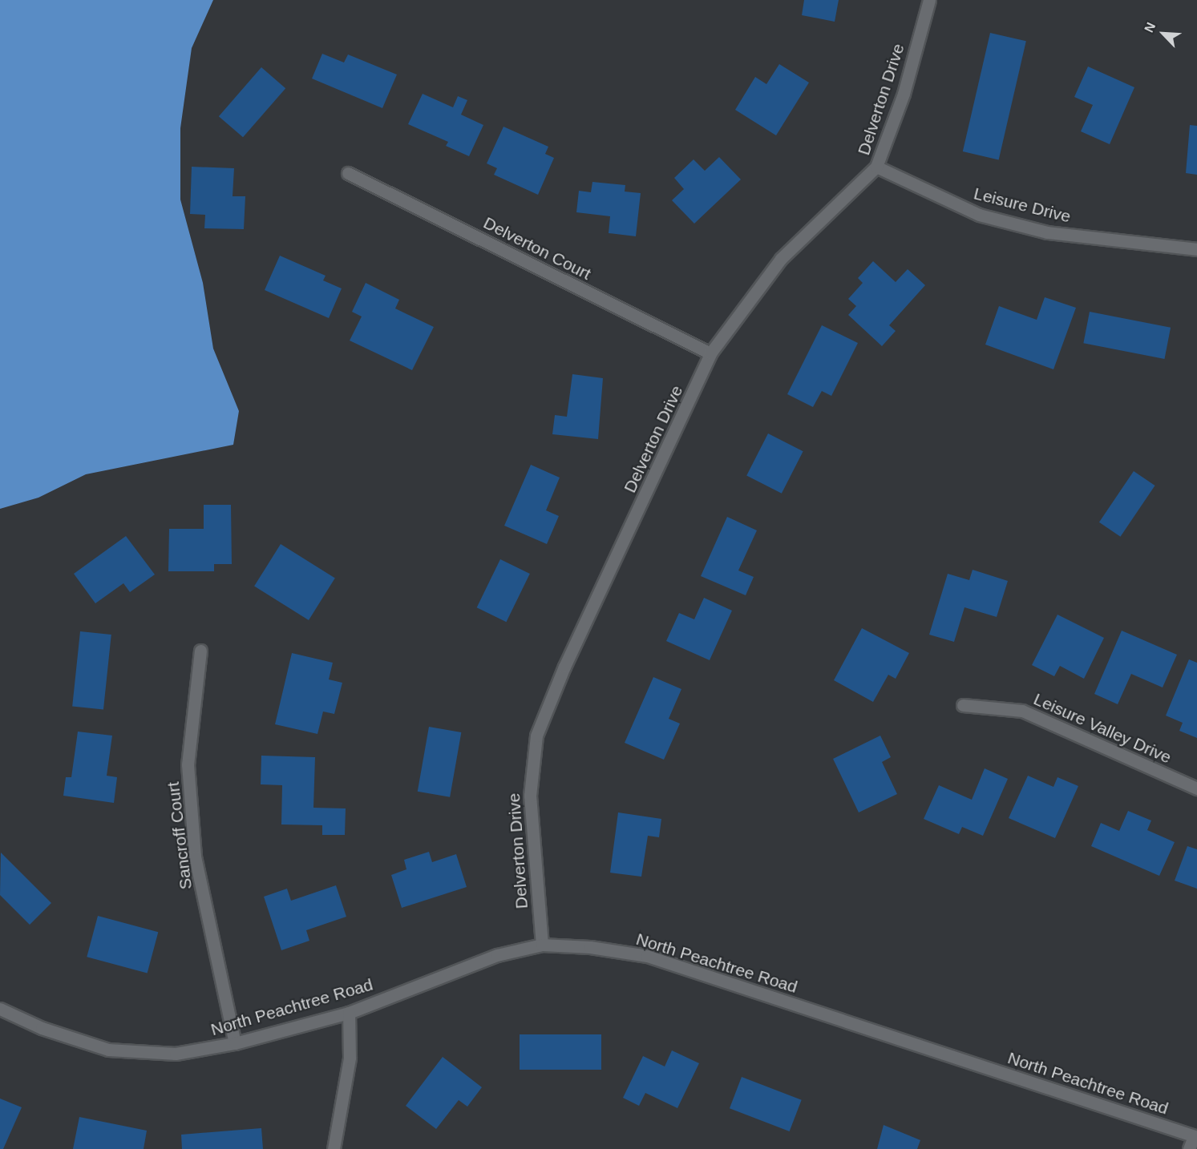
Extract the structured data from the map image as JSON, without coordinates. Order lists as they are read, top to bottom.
{
  "streets": {
    "street": [
      "Delverton Drive",
      "Leisure Drive",
      "Delverton Court",
      "Leisure Valley Drive",
      "Sancroff Court",
      "North Peachtree Road"
    ]
  },
  "crossings": [
    ["Delverton Drive", "Leisure Drive"],
    ["Delverton Drive", "Delverton Court"],
    ["Delverton Drive", "North Peachtree Road"],
    ["Sancroff Court", "North Peachtree Road"]
  ],
  "north": "top left"
}
